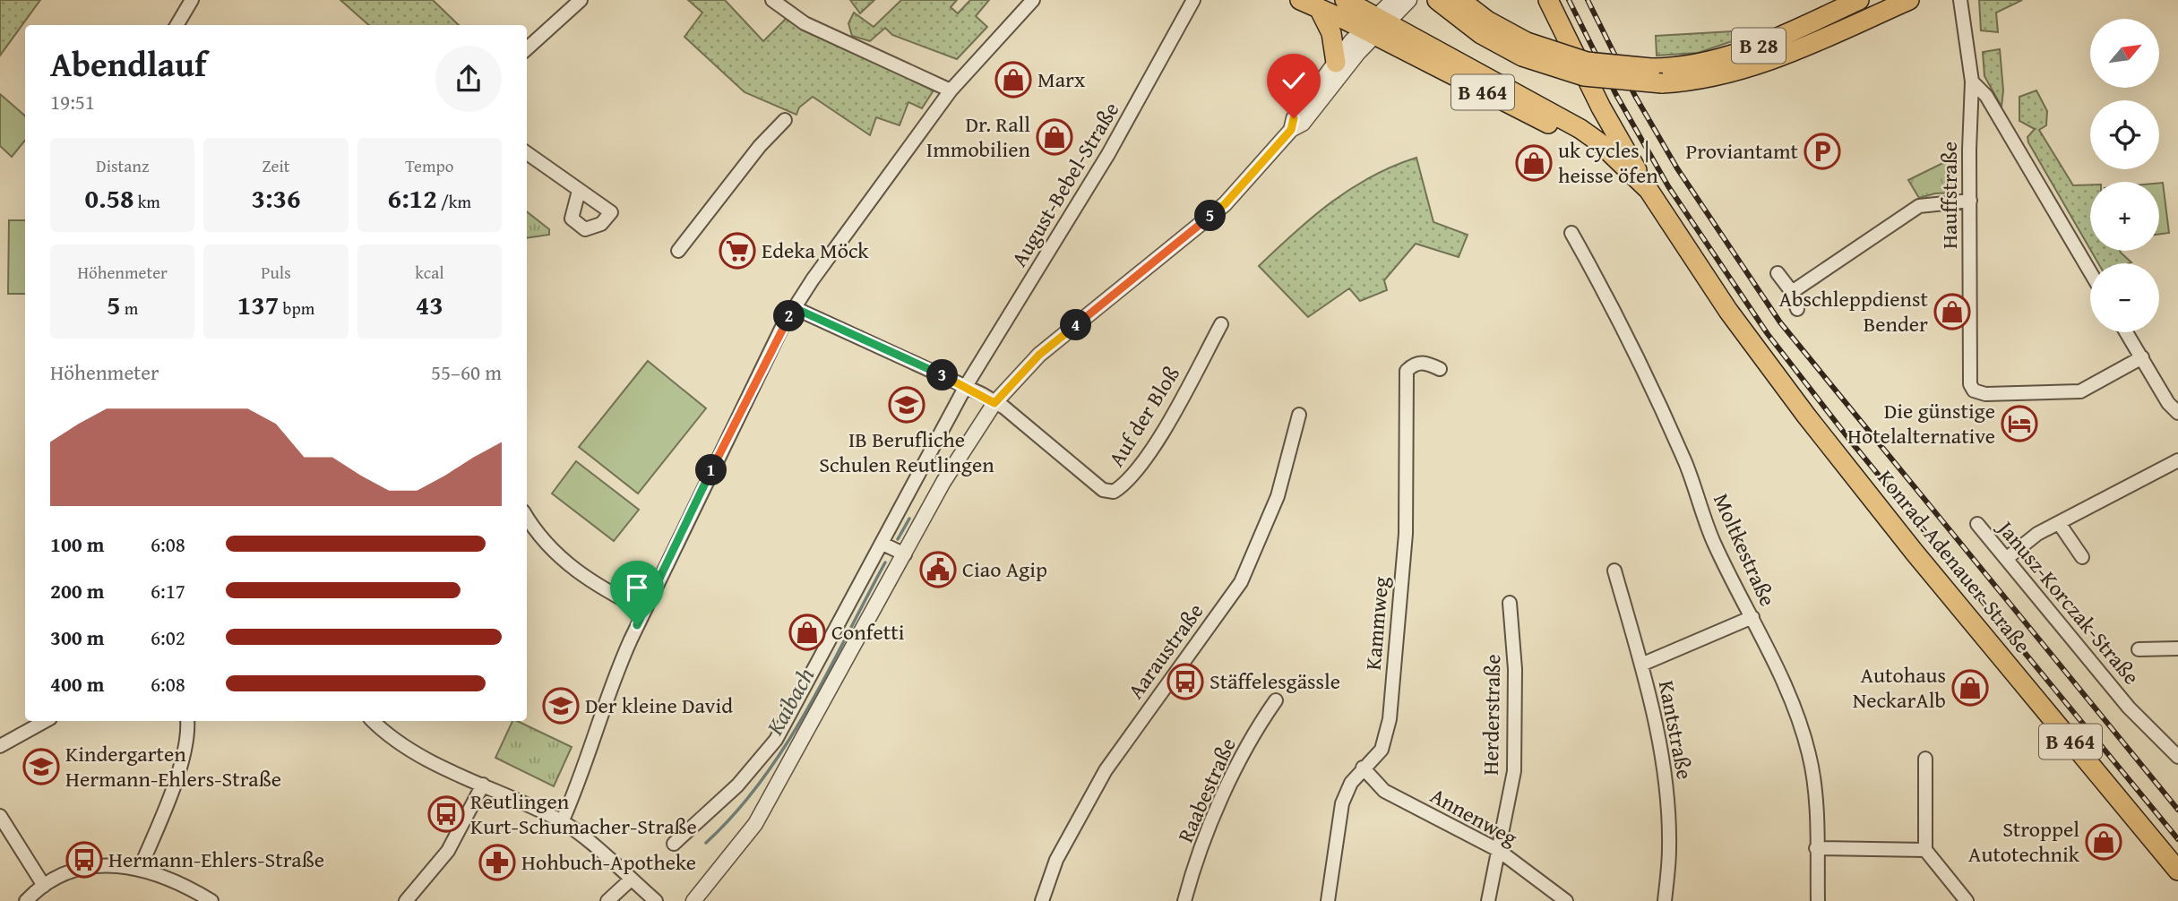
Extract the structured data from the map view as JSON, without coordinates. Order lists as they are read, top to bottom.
{
  "streets": {
    "main road": ["B 28", "B 464", "Konrad-Adenauer-Straße"],
    "street": [
      "August-Bebel-Straße",
      "Hauffstraße",
      "Auf der Bloß",
      "Moltkestraße",
      "Janusz-Korczak-Straße",
      "Kammweg",
      "Aaraustraße",
      "Herderstraße",
      "Kantstraße",
      "Raabestraße",
      "Annenweg"
    ]
  },
  "crossings": [
    ["B 464", "Konrad-Adenauer-Straße"],
    ["Kammweg", "Annenweg"],
    ["Herderstraße", "Annenweg"]
  ],
  "water": ["Kaibach"],
  "places": {
    "shop": [
      "Marx",
      "Dr. Rall Immobilien",
      "uk cycles | heisse öfen",
      "Abschleppdienst Bender",
      "Confetti",
      "Autohaus NeckarAlb",
      "Stroppel Autotechnik"
    ],
    "parking": ["Proviantamt"],
    "supermarket": ["Edeka Möck"],
    "school or university": ["IB Berufliche Schulen Reutlingen", "Der kleine David", "Kindergarten Hermann-Ehlers-Straße"],
    "hotel": ["Die günstige Hotelalternative"],
    "public building": ["Ciao Agip"],
    "bus stop": ["Stäffelesgässle", "Reutlingen Kurt-Schumacher-Straße", "Hermann-Ehlers-Straße"],
    "pharmacy": ["Hohbuch-Apotheke"]
  },
  "north": "top right",
  "page": {
    "map_buttons": ["+", "−"],
    "heading": ["Abendlauf", "19:51"],
    "stats": [
      ["Distanz", "0.58 km"],
      ["Zeit", "3:36"],
      ["Tempo", "6:12 /km"],
      ["Höhenmeter", "5 m"],
      ["Puls", "137 bpm"],
      ["kcal", "43"]
    ],
    "pins": [
      "5",
      "2",
      "4",
      "3",
      "1"
    ],
    "chart": ["Höhenmeter", "55–60 m"],
    "list": [
      {
        "name": "100 m",
        "note": "6:08"
      },
      {
        "name": "200 m",
        "note": "6:17"
      },
      {
        "name": "300 m",
        "note": "6:02"
      },
      {
        "name": "400 m",
        "note": "6:08"
      }
    ]
  }
}
